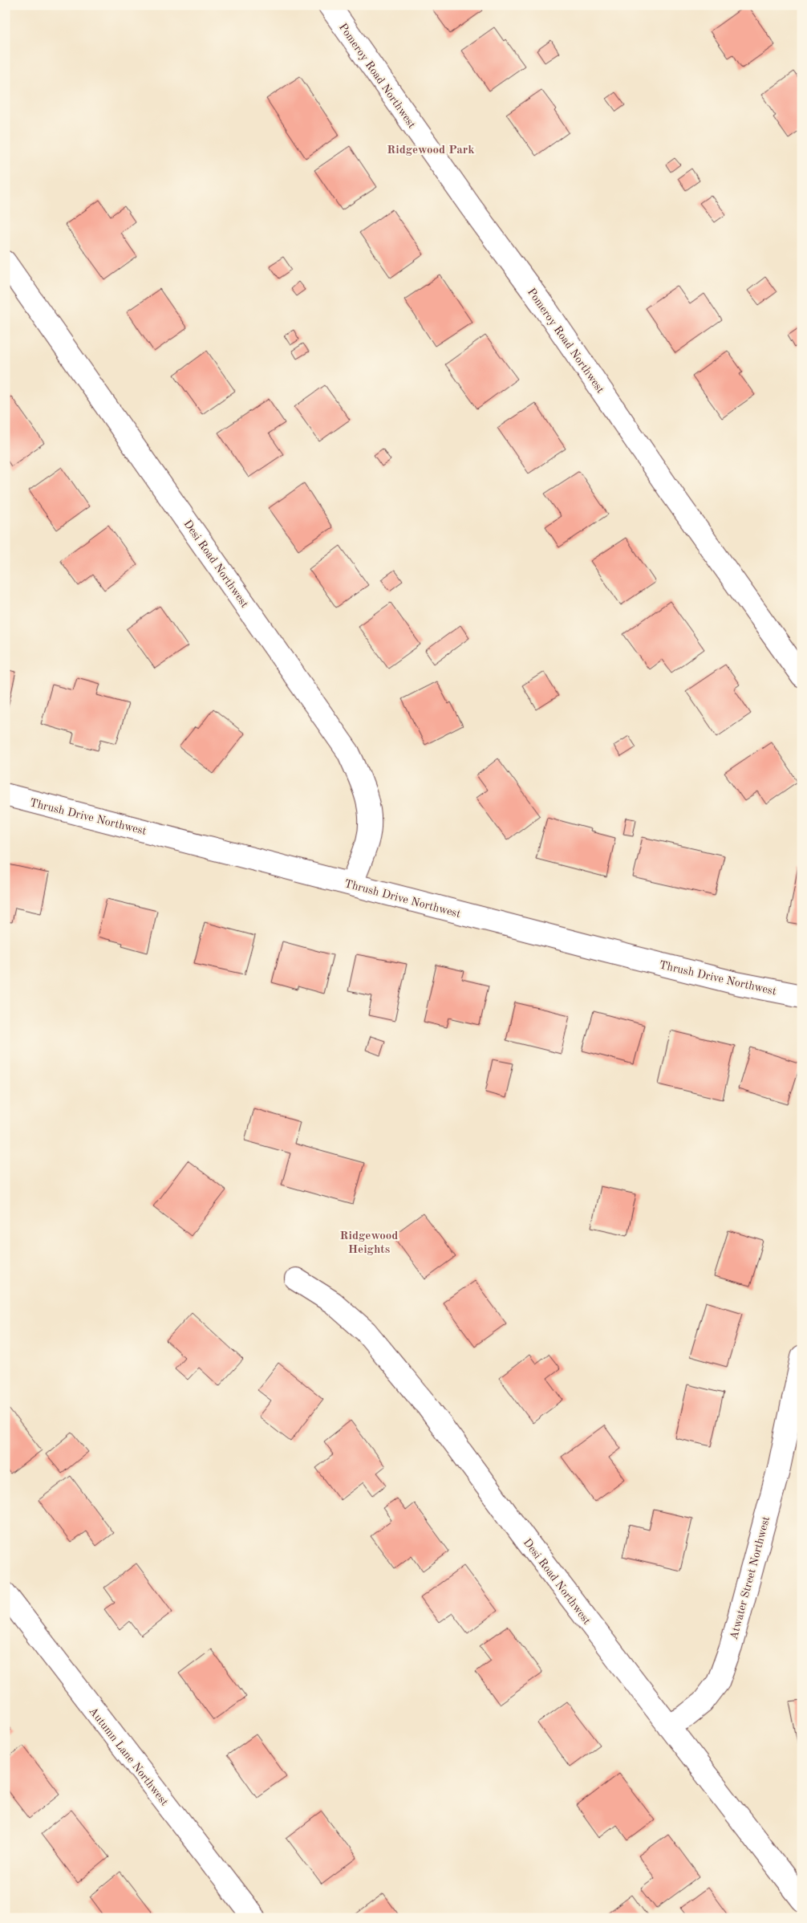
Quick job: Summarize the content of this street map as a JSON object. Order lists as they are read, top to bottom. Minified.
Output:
{"streets":{"street":["Pomeroy Road Northwest","Desi Road Northwest","Thrush Drive Northwest","Atwater Street Northwest","Autumn Lane Northwest"]},"crossings":[["Desi Road Northwest","Thrush Drive Northwest"],["Desi Road Northwest","Atwater Street Northwest"]],"districts":["Ridgewood Park","Ridgewood Heights"]}
